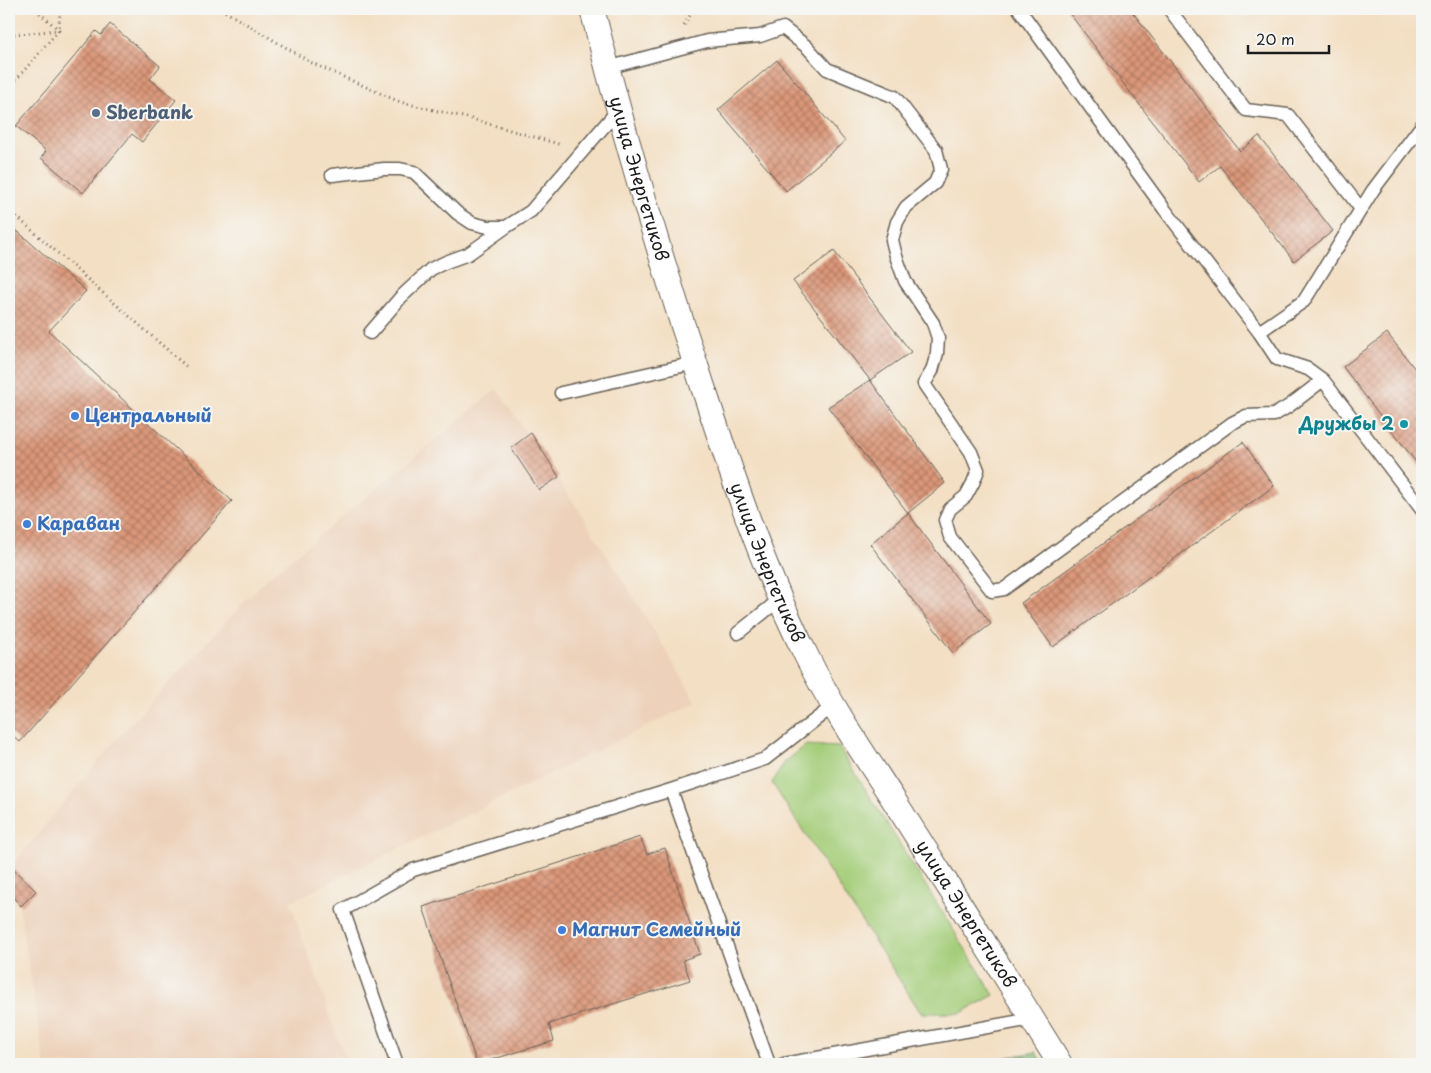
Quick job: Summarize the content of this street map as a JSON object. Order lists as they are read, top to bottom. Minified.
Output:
{"streets":{"street":["улица Энергетиков"]},"places":["Sberbank","Центральный","Дружбы 2","Караван","Магнит Семейный"],"scale_bar":"20 m"}
